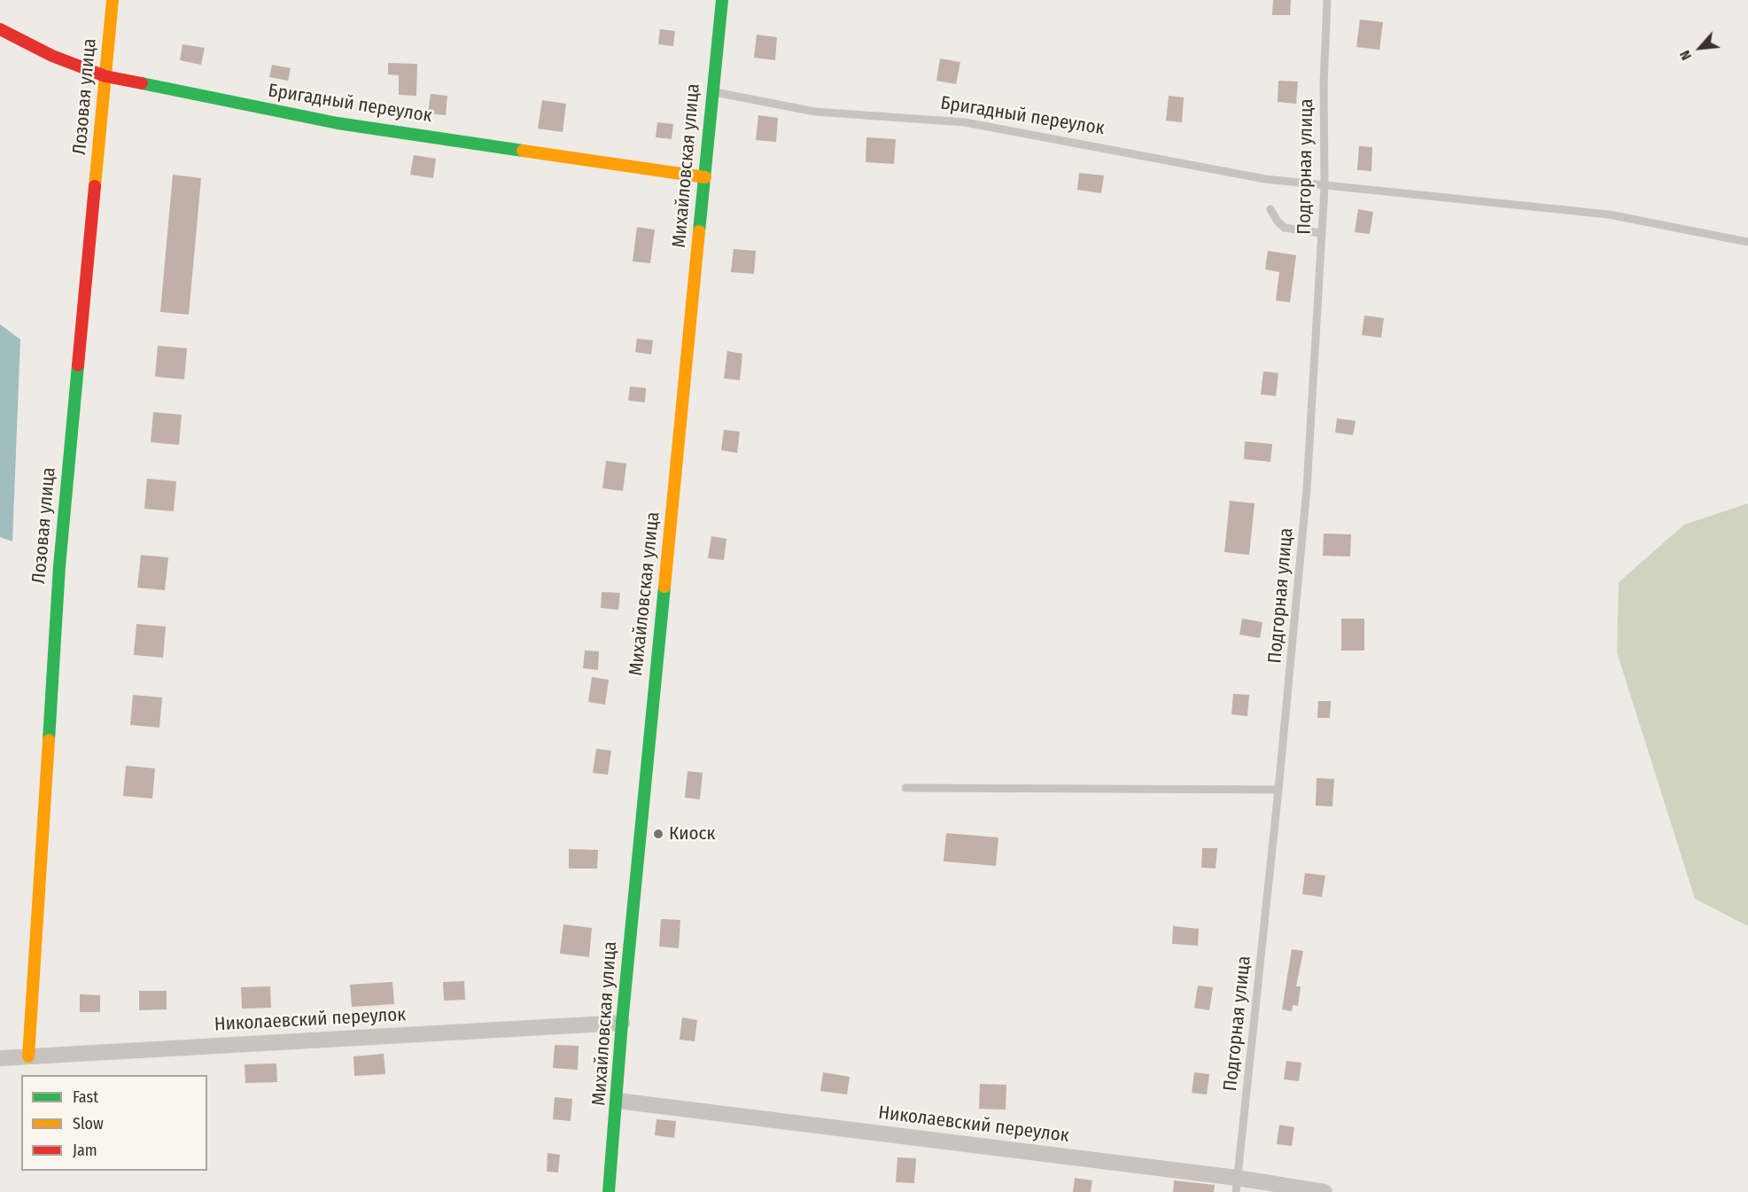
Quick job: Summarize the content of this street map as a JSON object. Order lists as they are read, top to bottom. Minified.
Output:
{"streets":{"street":["Лозовая улица","Бригадный переулок","Михайловская улица","Николаевский переулок"],"lane":["Подгорная улица"]},"crossings":[["Лозовая улица","Бригадный переулок"],["Лозовая улица","Николаевский переулок"],["Бригадный переулок","Михайловская улица"],["Бригадный переулок","Подгорная улица"],["Михайловская улица","Николаевский переулок"],["Подгорная улица","Николаевский переулок"]],"places":["Киоск"],"legend":["Fast","Slow","Jam"],"north":"bottom left"}
